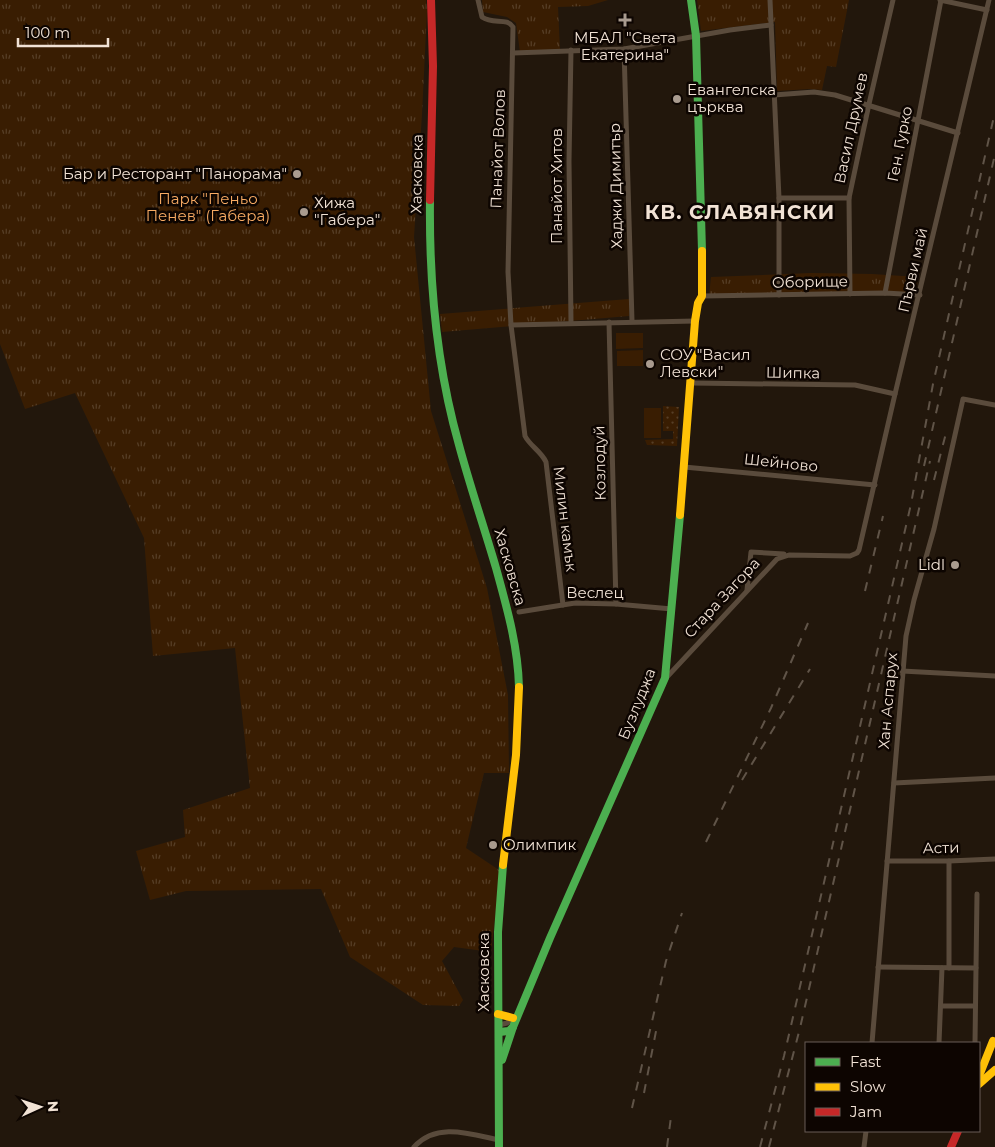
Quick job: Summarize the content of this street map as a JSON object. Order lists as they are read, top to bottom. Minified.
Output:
{"streets":{"main road":["Хасковска","Бузлуджа"],"street":["Васил Друмев","Ген. Гурко","Панайот Волов","Панайот Хитов","Хаджи Димитър","Първи май","Оборище","Шипка","Козлодуй","Шейново","Милин камък","Веслец","Стара Загора","Хан Аспарух","Асти"]},"crossings":[["Васил Друмев","Оборище"],["Ген. Гурко","Оборище"],["Панайот Волов","Милин камък"],["Хасковска","Бузлуджа"],["Първи май","Оборище"],["Първи май","Шипка"],["Първи май","Шейново"],["Първи май","Стара Загора"],["Оборище","Бузлуджа"],["Шипка","Бузлуджа"],["Козлодуй","Веслец"],["Шейново","Бузлуджа"],["Милин камък","Веслец"],["Веслец","Бузлуджа"],["Стара Загора","Бузлуджа"],["Хан Аспарух","Асти"]],"districts":["КВ. СЛАВЯНСКИ"],"parks":["Парк \"Пеньо Пенев\" (Габера)"],"places":{"health":["МБАЛ \"Света Екатерина\""],"other":["Евангелска църква","Бар и Ресторант \"Панорама\"","Хижа \"Габера\"","СОУ \"Васил Левски\"","Lidl","Олимпик"]},"legend":["Fast","Slow","Jam"],"scale_bar":"100 m","north":"right"}
